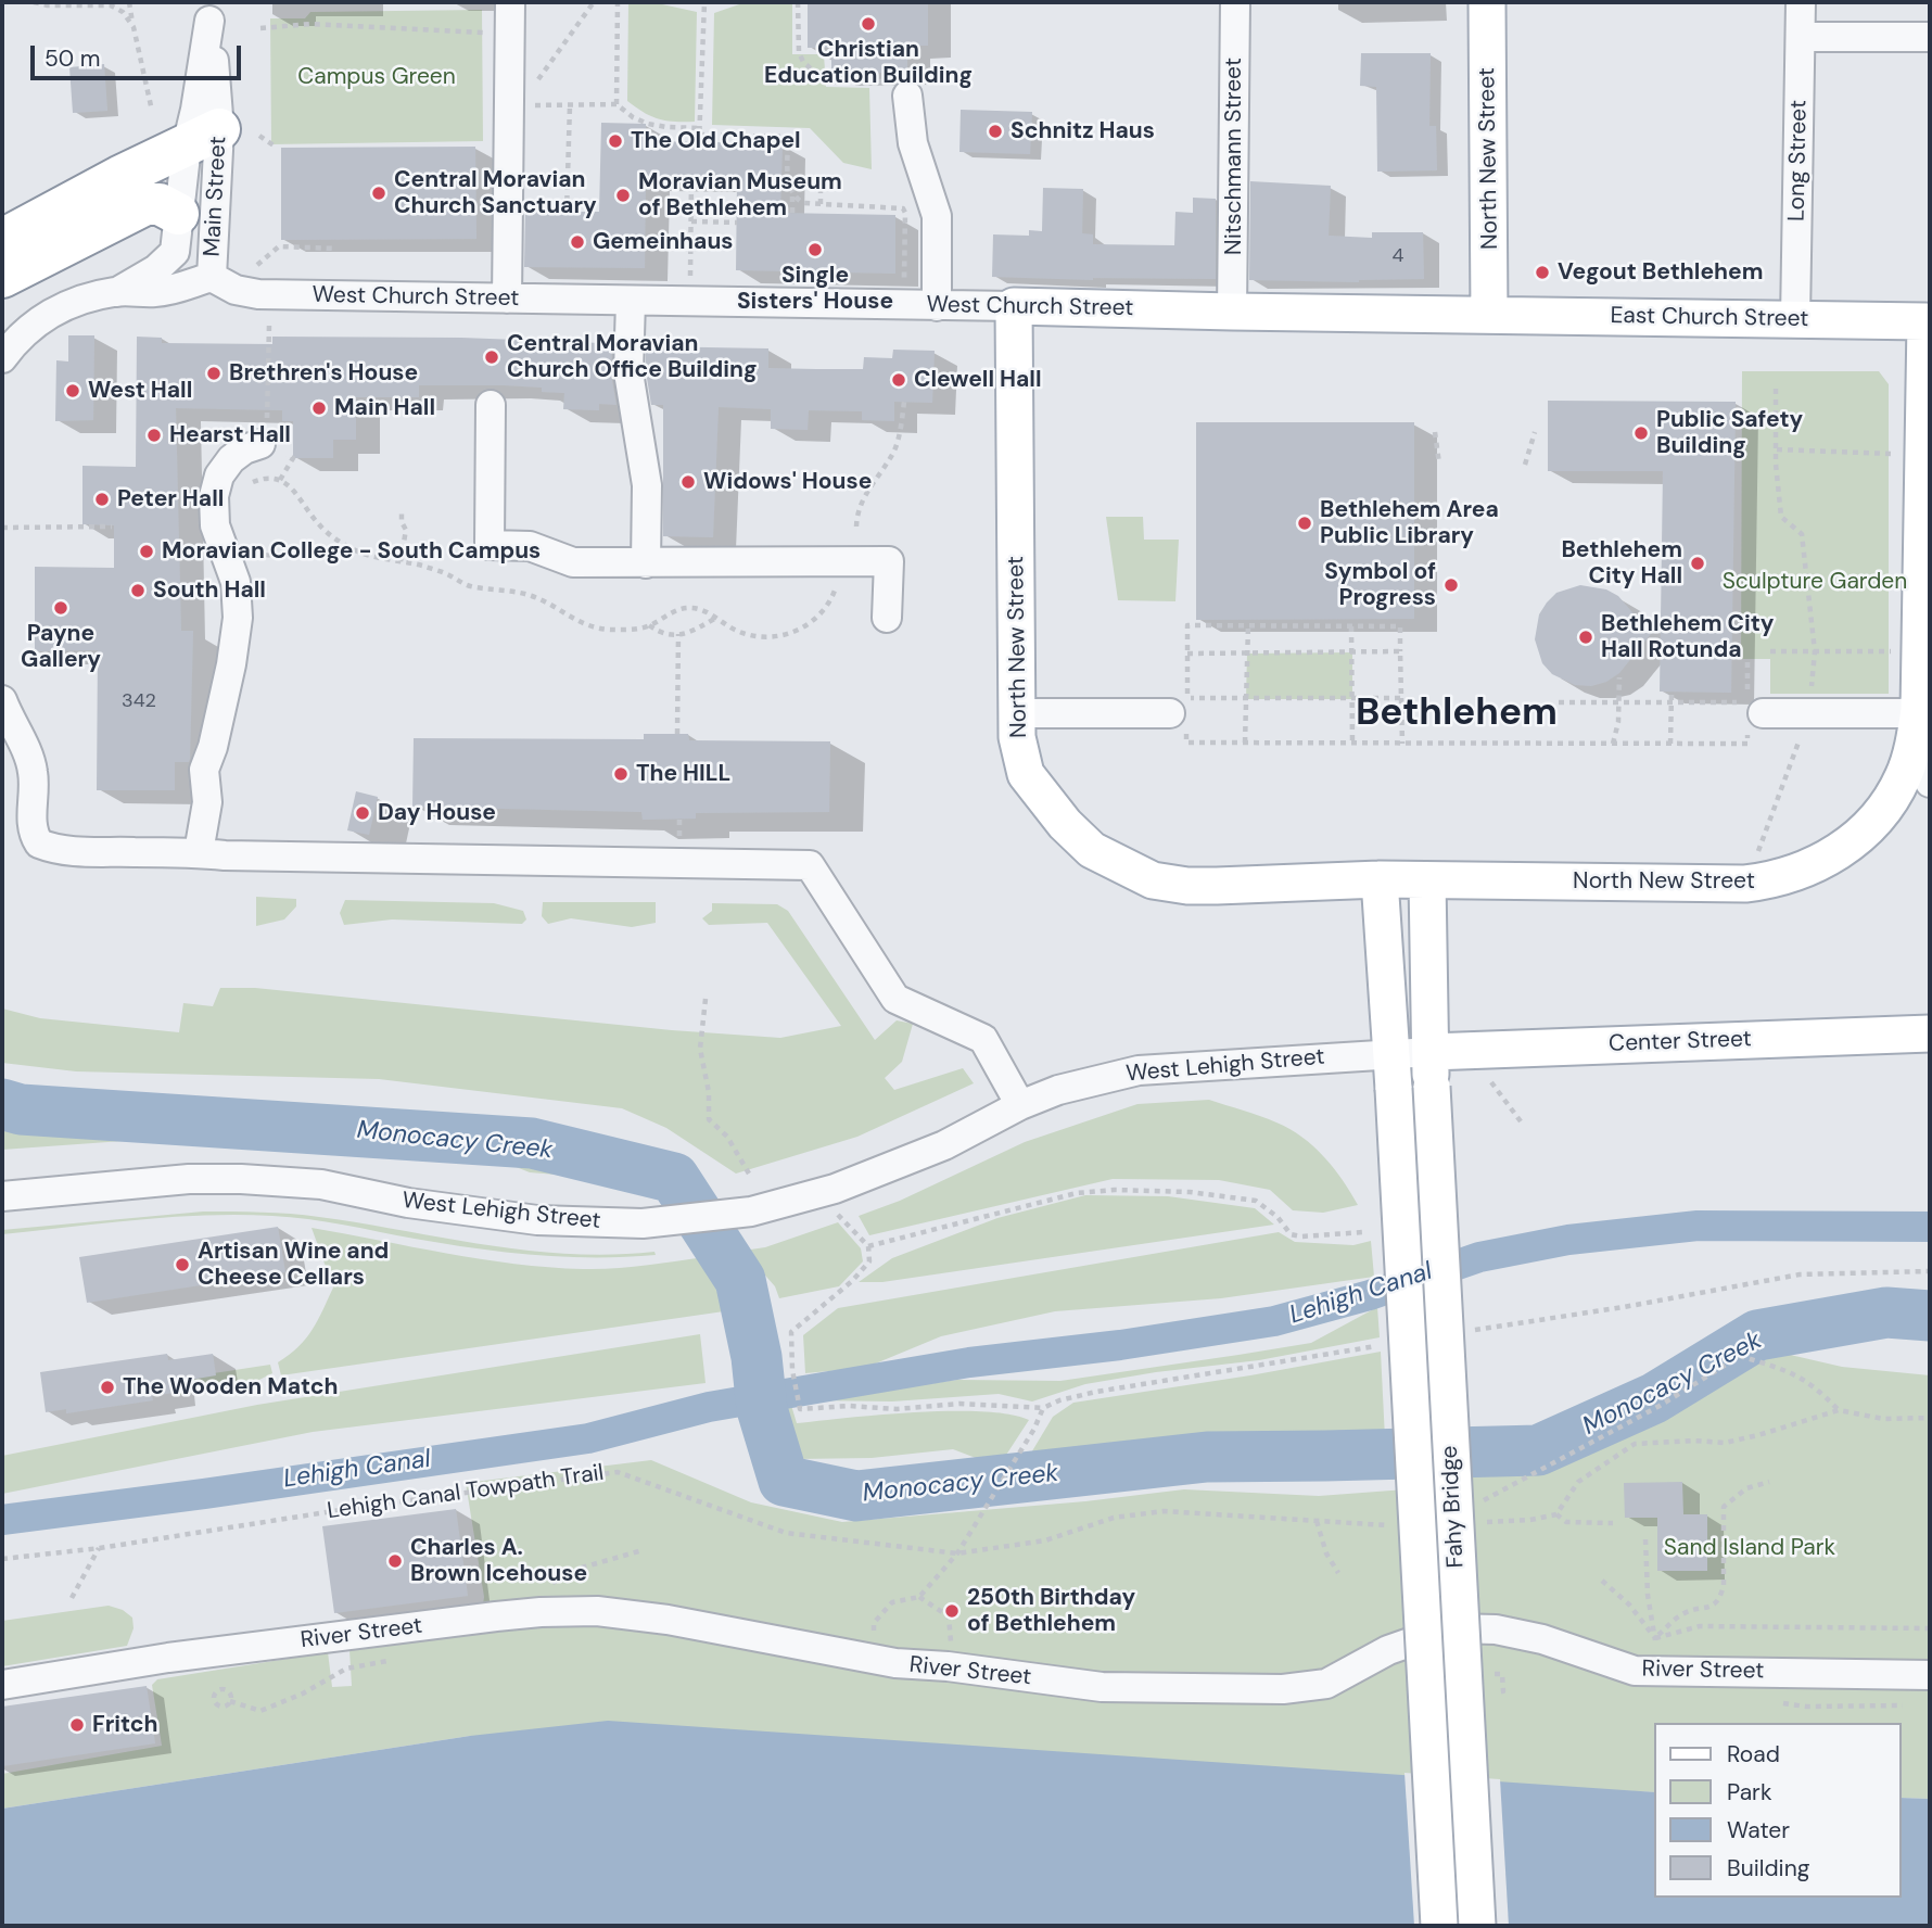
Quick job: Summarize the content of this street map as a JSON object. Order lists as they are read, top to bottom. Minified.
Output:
{"streets":{"main road":["North New Street","West Church Street","East Church Street","Center Street","Fahy Bridge"],"street":["Nitschmann Street","Long Street","Main Street","West Lehigh Street","River Street"],"path":["Lehigh Canal Towpath Trail"]},"crossings":[["Nitschmann Street","West Church Street"],["North New Street","West Church Street"],["North New Street","East Church Street"],["Long Street","East Church Street"],["Main Street","West Church Street"],["West Church Street","East Church Street"],["Center Street","West Lehigh Street"],["Center Street","Fahy Bridge"],["West Lehigh Street","Fahy Bridge"]],"districts":["Bethlehem"],"water":["Monocacy Creek","Lehigh Canal"],"parks":["Campus Green","Sculpture Garden","Sand Island Park"],"places":["Christian Education Building","Schnitz Haus","The Old Chapel","Central Moravian Church Sanctuary","Moravian Museum of Bethlehem","Gemeinhaus","Single Sisters' House","Vegout Bethlehem","Central Moravian Church Office Building","Brethren's House","Clewell Hall","West Hall","Main Hall","Public Safety Building","Hearst Hall","Widows' House","Peter Hall","Bethlehem Area Public Library","Moravian College - South Campus","Bethlehem City Hall","Symbol of Progress","South Hall","Payne Gallery","Bethlehem City Hall Rotunda","The HILL","Day House","Artisan Wine and Cheese Cellars","The Wooden Match","Charles A. Brown Icehouse","250th Birthday of Bethlehem","Fritch"],"house_numbers":["4","342"],"legend":["Road","Park","Water","Building"],"scale_bar":"50 m"}
